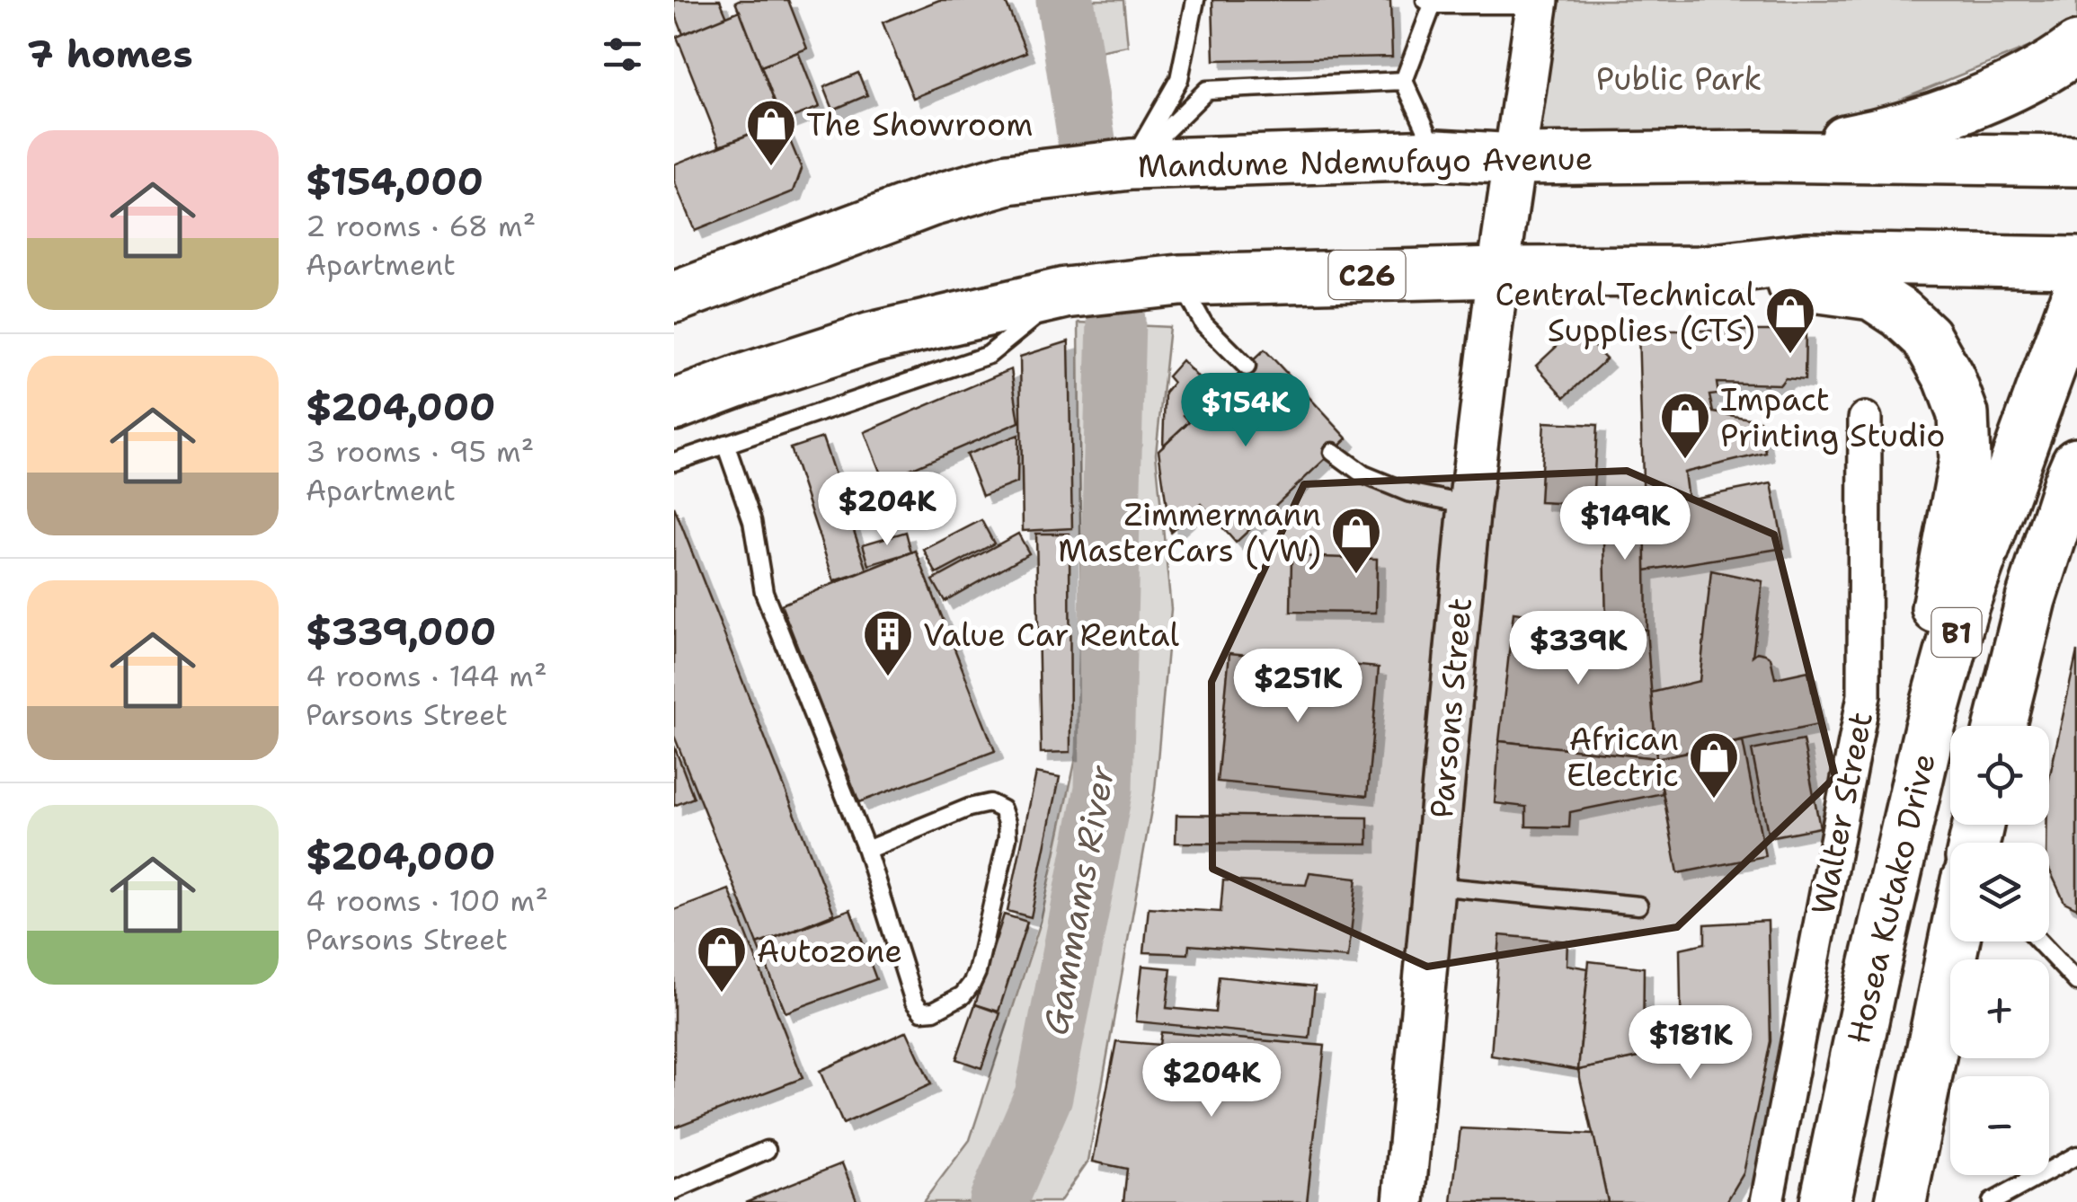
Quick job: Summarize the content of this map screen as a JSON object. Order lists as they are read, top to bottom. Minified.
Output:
{"streets":{"main road":["Mandume Ndemufayo Avenue","C26","B1","Hosea Kutako Drive"],"street":["Parsons Street","Walter Street"]},"crossings":[["Mandume Ndemufayo Avenue","Parsons Street"],["C26","Parsons Street"]],"water":["Gammams River"],"parks":["Public Park"],"places":{"shop":["The Showroom","Central Technical Supplies (CTS)","Impact Printing Studio","Zimmermann MasterCars (VW)","African Electric","Autozone"],"building":["Value Car Rental"]},"page":{"heading":"7 homes","list":[{"name":"$154,000","note":"2 rooms · 68 m² · Apartment"},{"name":"$204,000","note":"3 rooms · 95 m² · Apartment"},{"name":"$339,000","note":"4 rooms · 144 m² · Parsons Street"},{"name":"$204,000","note":"4 rooms · 100 m² · Parsons Street"}],"price":["$154K","$204K","$149K","$339K","$251K","$181K","$204K"],"map_buttons":["+","−"]}}
